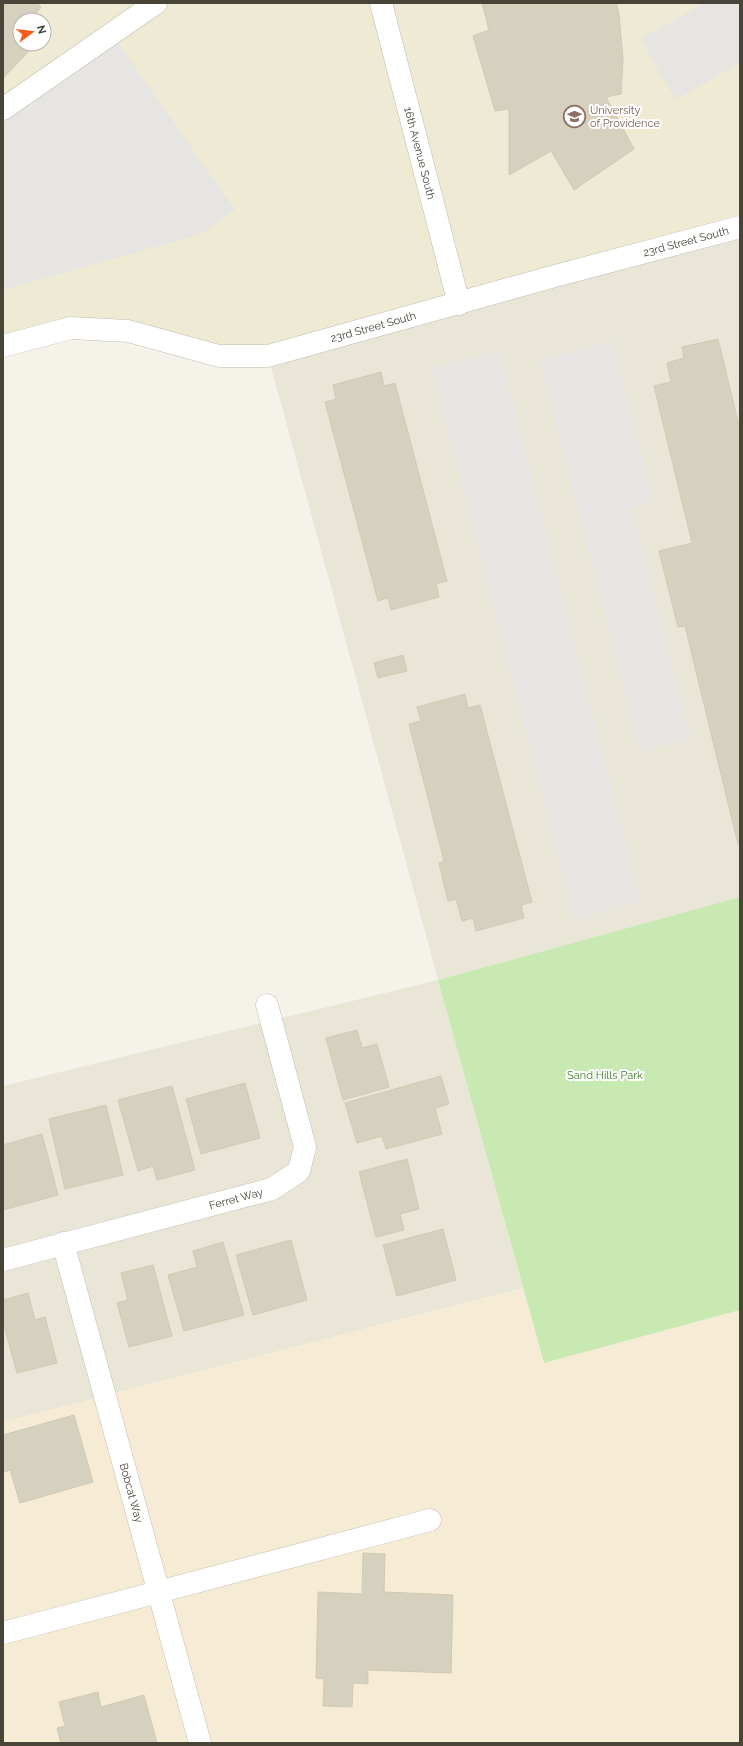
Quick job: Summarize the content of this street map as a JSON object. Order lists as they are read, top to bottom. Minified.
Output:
{"streets":{"street":["16th Avenue South","23rd Street South","Ferret Way","Bobcat Way"]},"crossings":[["16th Avenue South","23rd Street South"],["Ferret Way","Bobcat Way"]],"parks":["Sand Hills Park"],"places":{"school or university":["University of Providence"]},"north":"right"}
